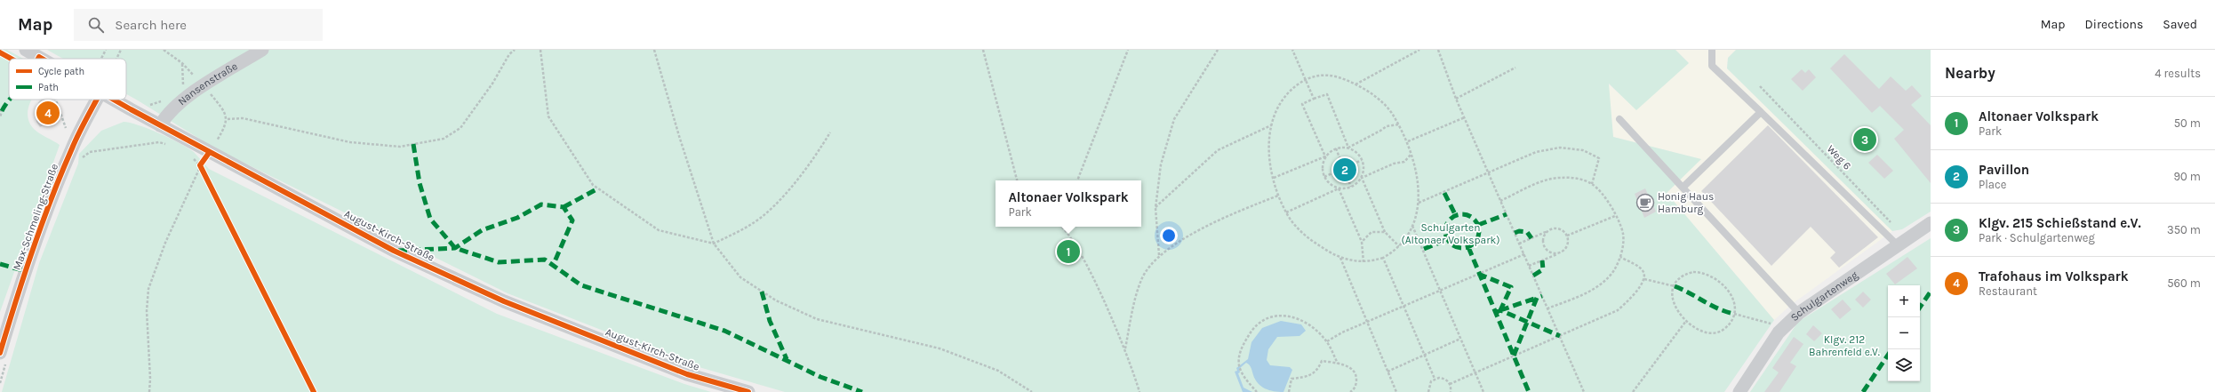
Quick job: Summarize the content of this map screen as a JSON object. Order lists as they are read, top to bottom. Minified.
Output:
{"streets":{"street":["Nansenstraße","Max-Schmeling-Straße","August-Kirch-Straße","Schulgartenweg"],"path":["Weg 6"]},"crossings":[["Nansenstraße","August-Kirch-Straße"]],"parks":["Schulgarten (Altonaer Volkspark)","Klgv. 212 Bahrenfeld e.V."],"places":{"cafe":["Honig Haus Hamburg"]},"legend":["Cycle path","Path"],"page":{"header":"Map","search":"Search here","nav":["Map","Directions","Saved"],"heading":["Nearby","4 results"],"list":[{"mark":"1","name":"Altonaer Volkspark","note":"Park","value":"50 m"},{"mark":"2","name":"Pavillon","note":"Place","value":"90 m"},{"mark":"3","name":"Klgv. 215 Schießstand e.V.","note":"Park · Schulgartenweg","value":"350 m"},{"mark":"4","name":"Trafohaus im Volkspark","note":"Restaurant","value":"560 m"}],"pins":["4","3","2","1"],"popup":["Altonaer Volkspark","Park"],"map_buttons":["+","−"]}}
